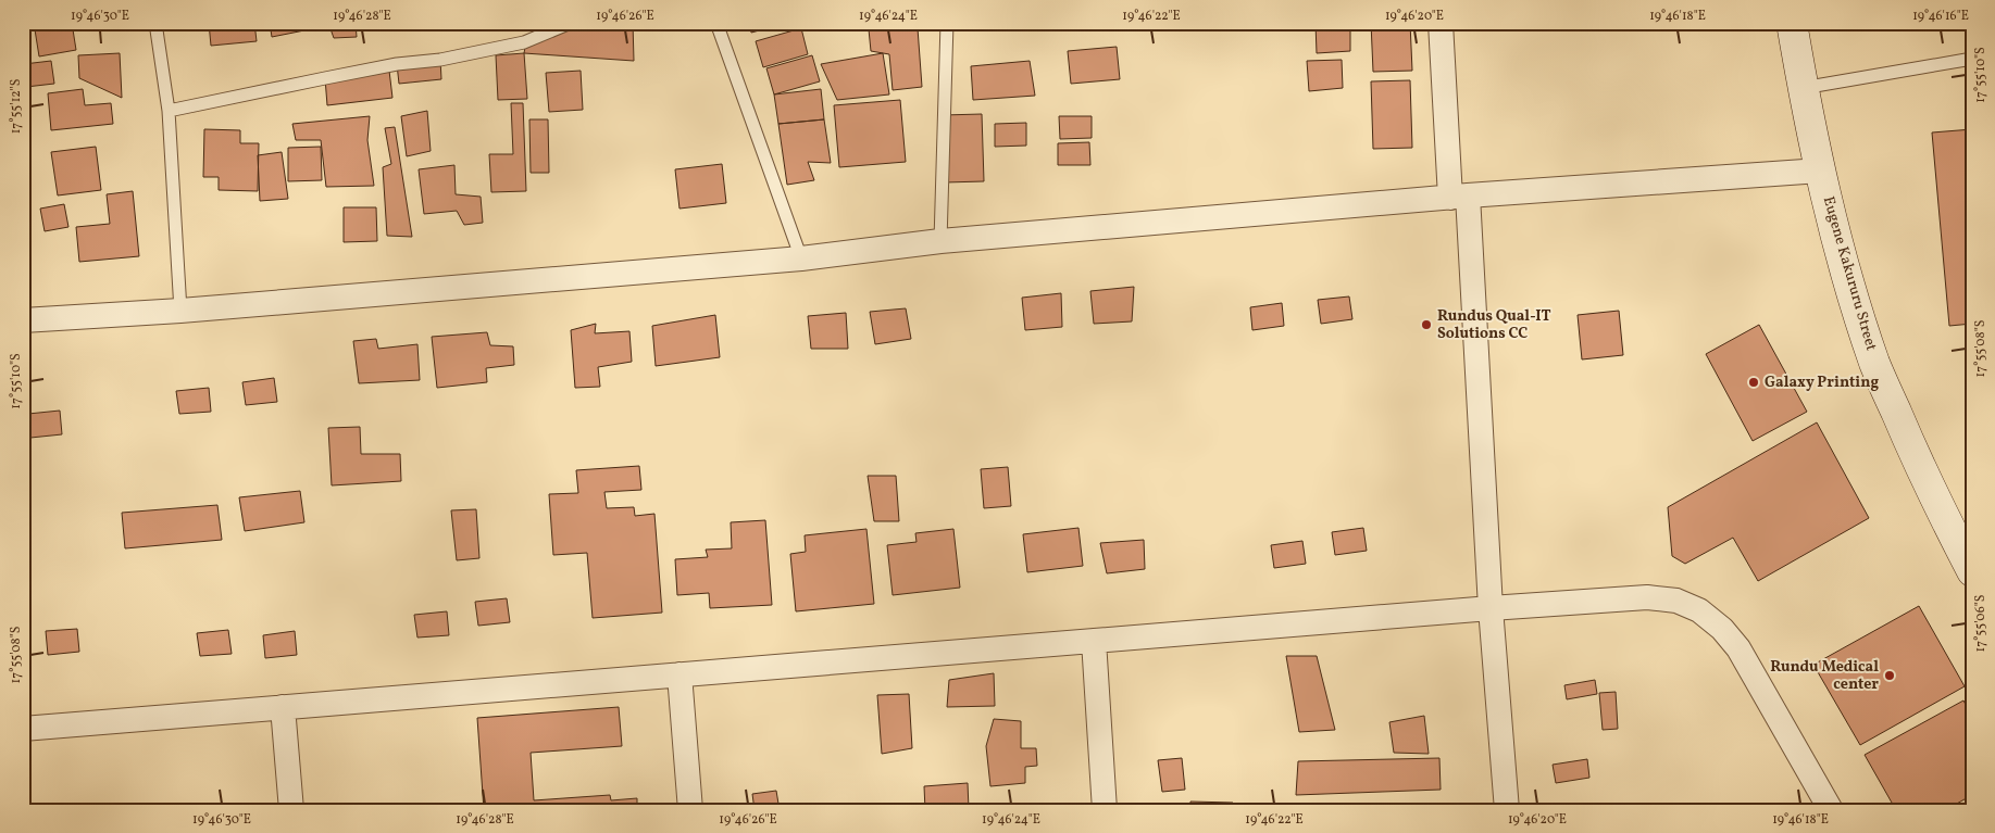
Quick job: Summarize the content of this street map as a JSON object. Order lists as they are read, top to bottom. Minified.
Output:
{"streets":{"main road":["Eugene Kakururu Street"]},"places":["Rundus Qual-IT Solutions CC","Galaxy Printing","Rundu Medical center"],"coordinates":["19°46'30\"E","19°46'28\"E","19°46'26\"E","19°46'24\"E","19°46'22\"E","19°46'20\"E","19°46'18\"E","19°46'16\"E","17°55'10\"S","17°55'12\"S","17°55'08\"S","17°55'06\"S"]}
